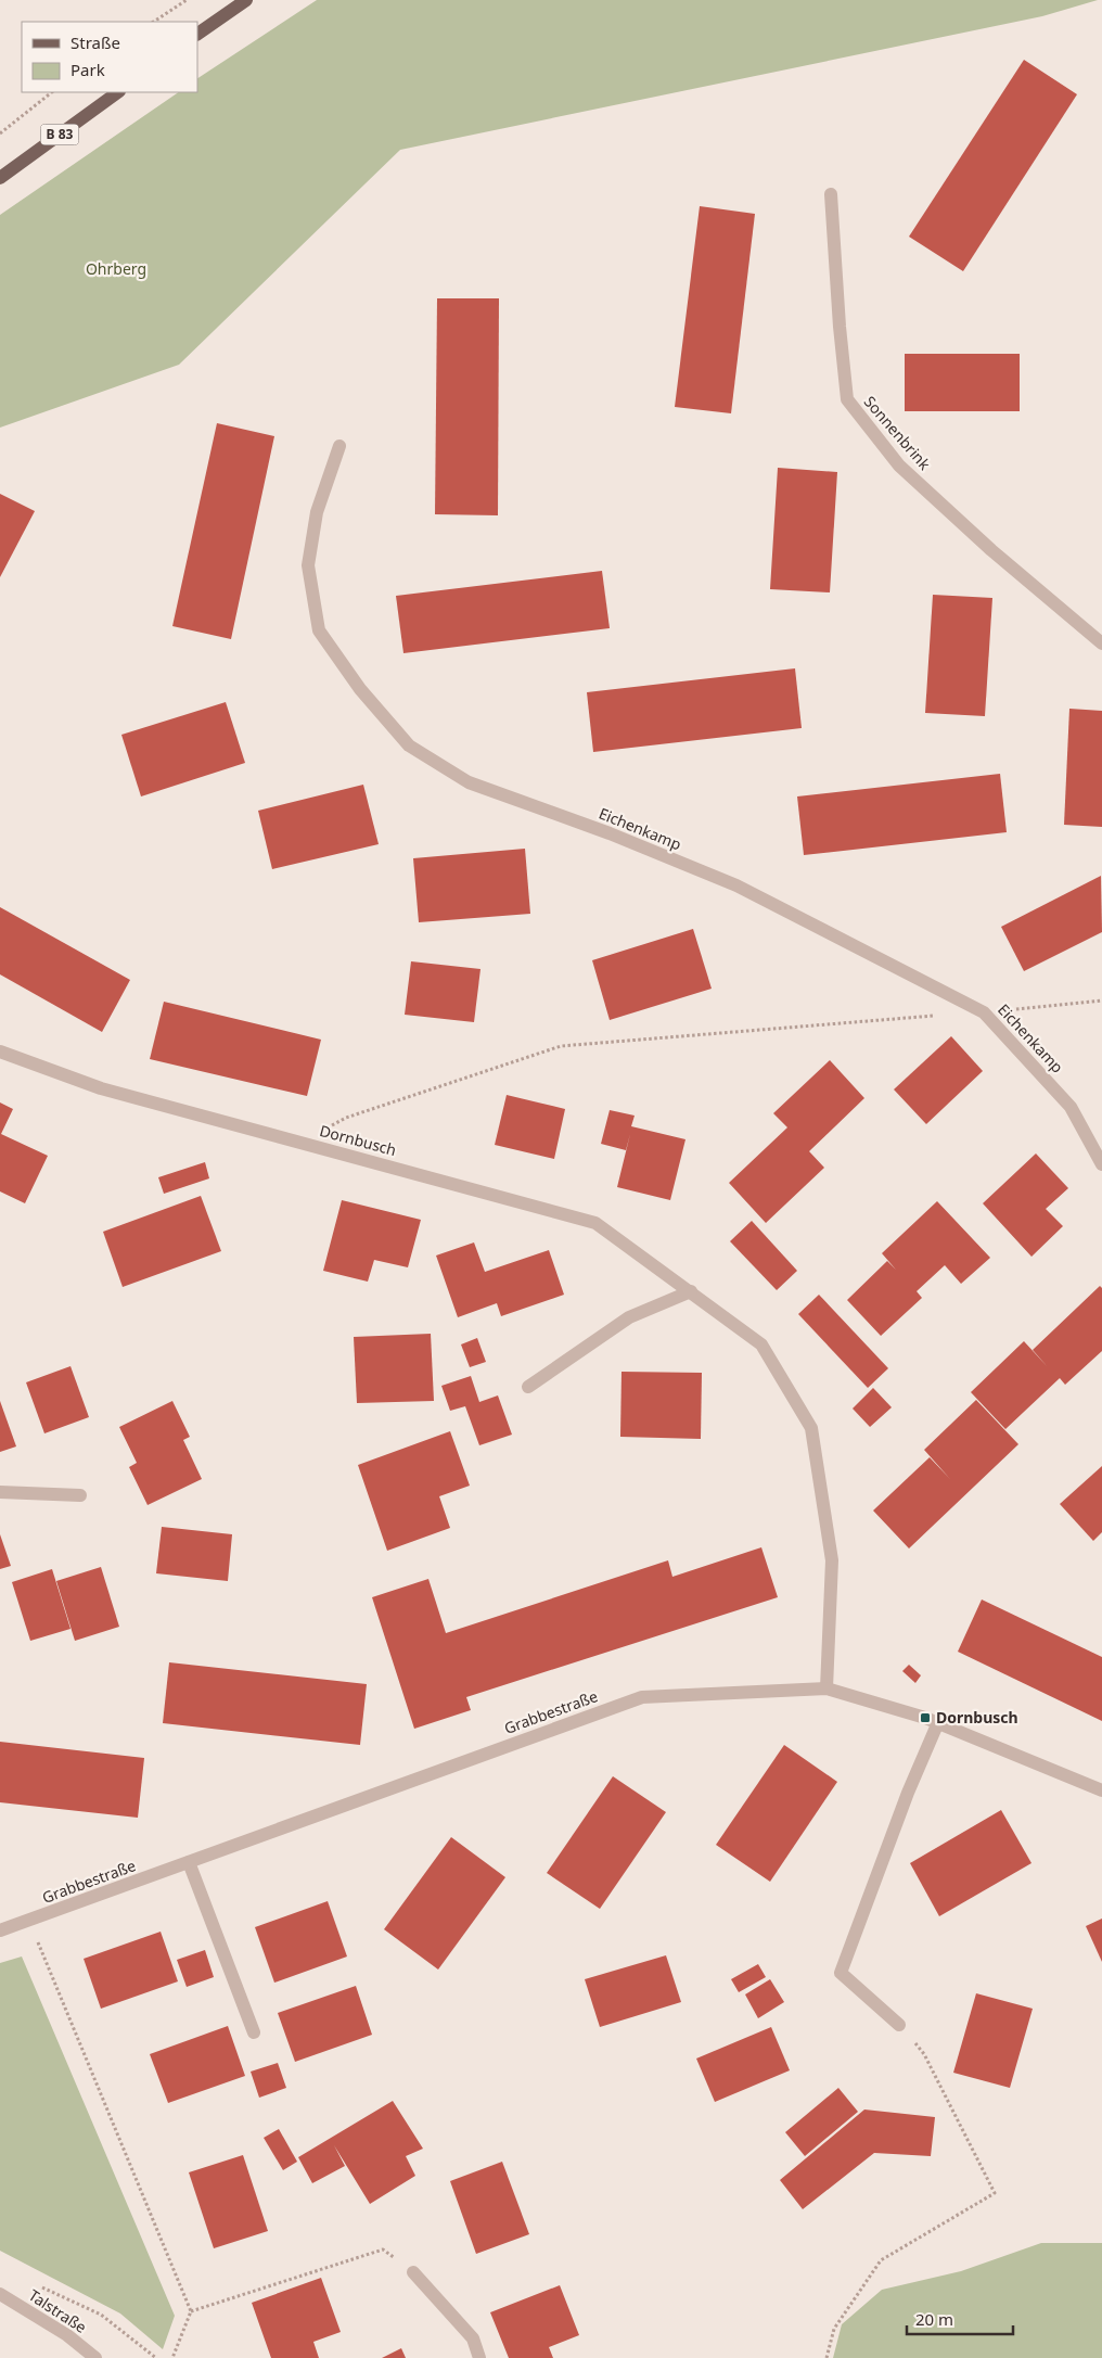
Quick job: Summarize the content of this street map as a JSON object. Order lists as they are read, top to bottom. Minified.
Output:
{"streets":{"main road":["B 83"],"street":["Sonnenbrink","Eichenkamp","Dornbusch","Grabbestraße","Talstraße"]},"crossings":[["Dornbusch","Grabbestraße"]],"parks":["Ohrberg"],"places":{"transit":["Dornbusch"]},"legend":["Straße","Park"],"scale_bar":"20 m"}
